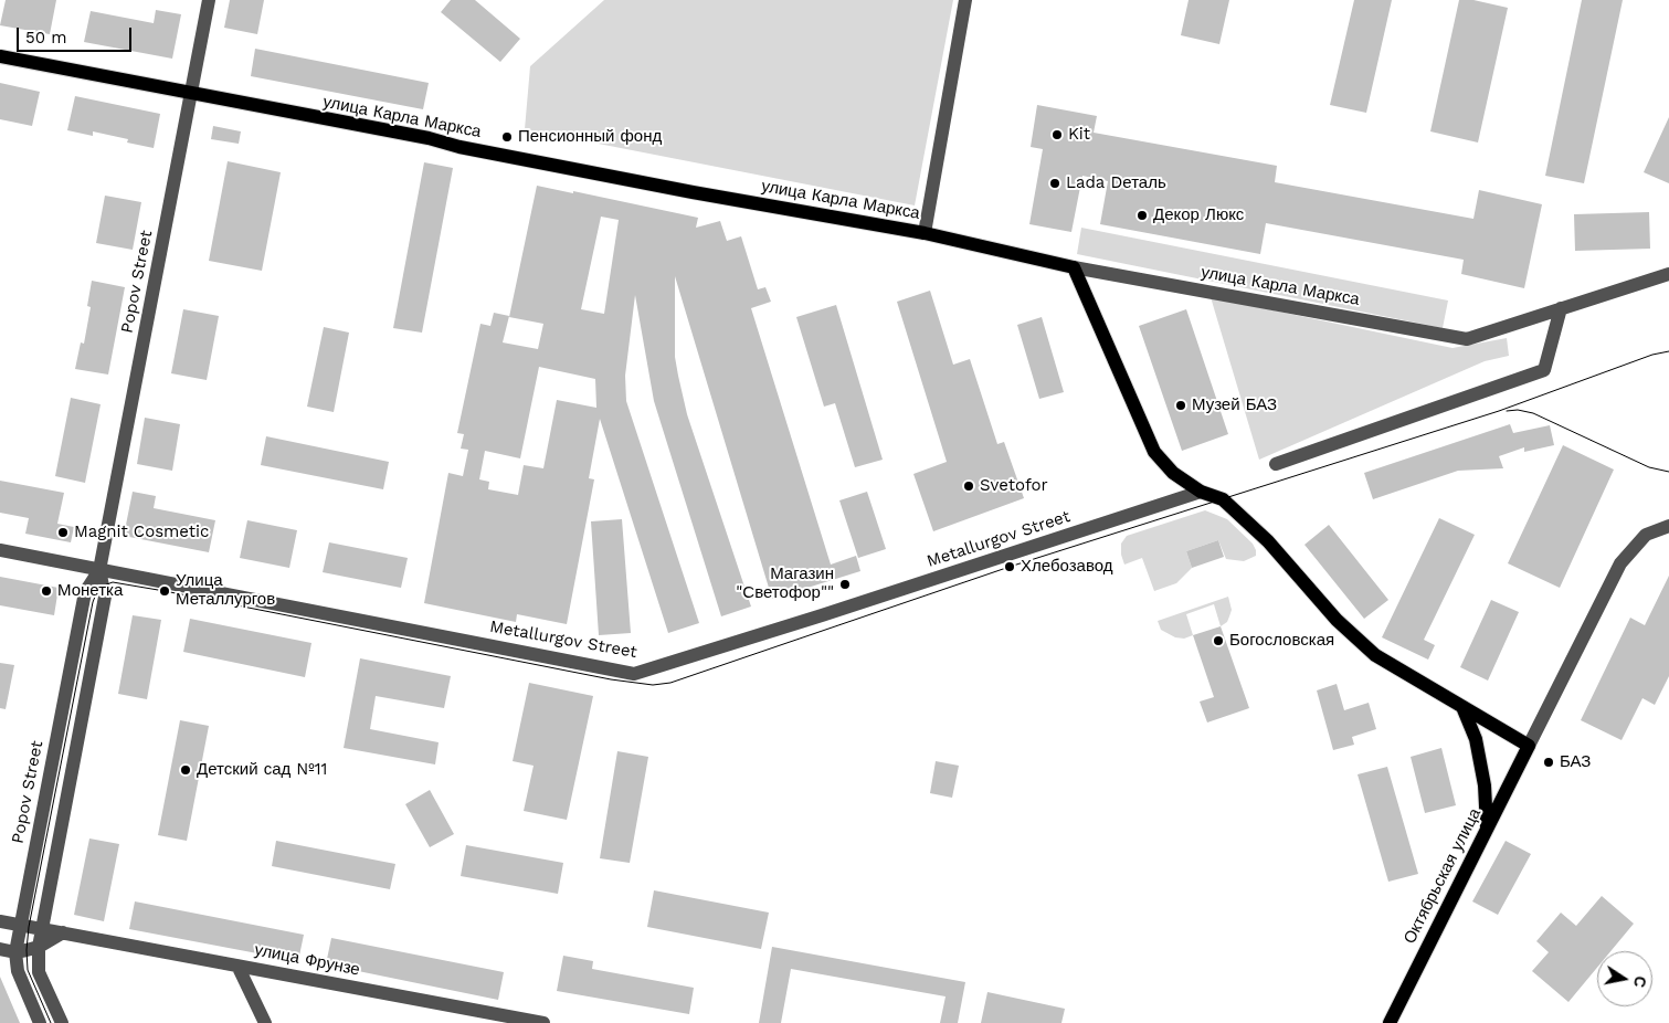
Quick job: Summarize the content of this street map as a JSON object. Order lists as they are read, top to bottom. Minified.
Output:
{"streets":{"main road":["улица Карла Маркса","Октябрьская улица"],"street":["Popov Street","Metallurgov Street","улица Фрунзе"]},"crossings":[["улица Карла Маркса","Popov Street"],["Popov Street","Metallurgov Street"],["Popov Street","улица Фрунзе"]],"places":["Kit","Пенсионный фонд","Lada Dеталь","Декор Люкс","Музей БАЗ","Svetofor","Magnit Cosmetic","Хлебозавод","Магазин \"Светофор\"\"","Монетка","Улица Металлургов","Богословская","БАЗ","Детский сад №11"],"scale_bar":"50 m","north":"right"}
